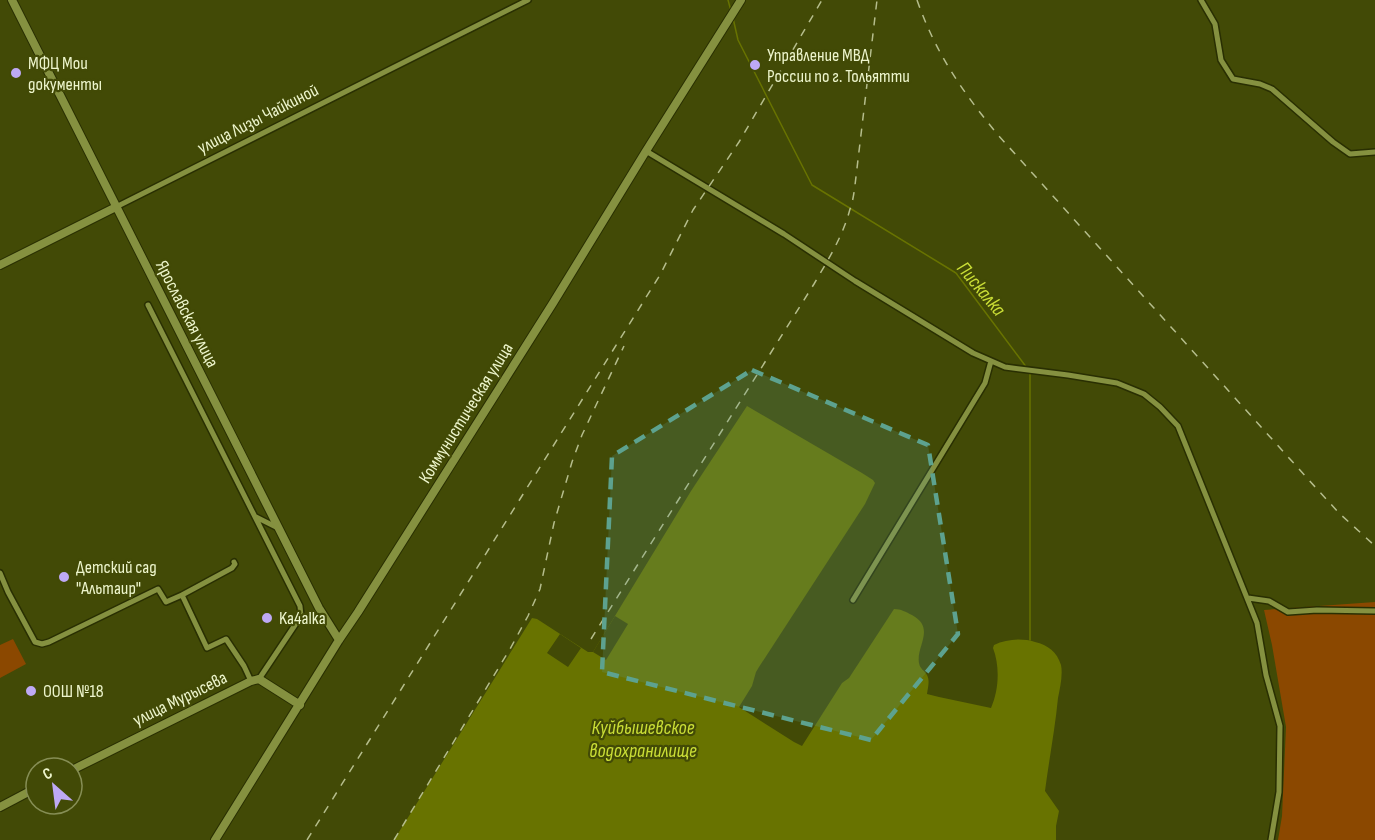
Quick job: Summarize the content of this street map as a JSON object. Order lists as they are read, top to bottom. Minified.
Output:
{"streets":{"main road":["улица Лизы Чайкиной","Ярославская улица","Коммунистическая улица","улица Мурысева"]},"crossings":[["улица Лизы Чайкиной","Ярославская улица"],["Ярославская улица","Коммунистическая улица"]],"water":["Пискалка","Куйбышевское водохранилище"],"places":["Управление МВД России по г. Тольятти","МФЦ Мои документы","Детский сад \"Альтаир\"","Ka4alka","ООШ №18"],"north":"top left"}
